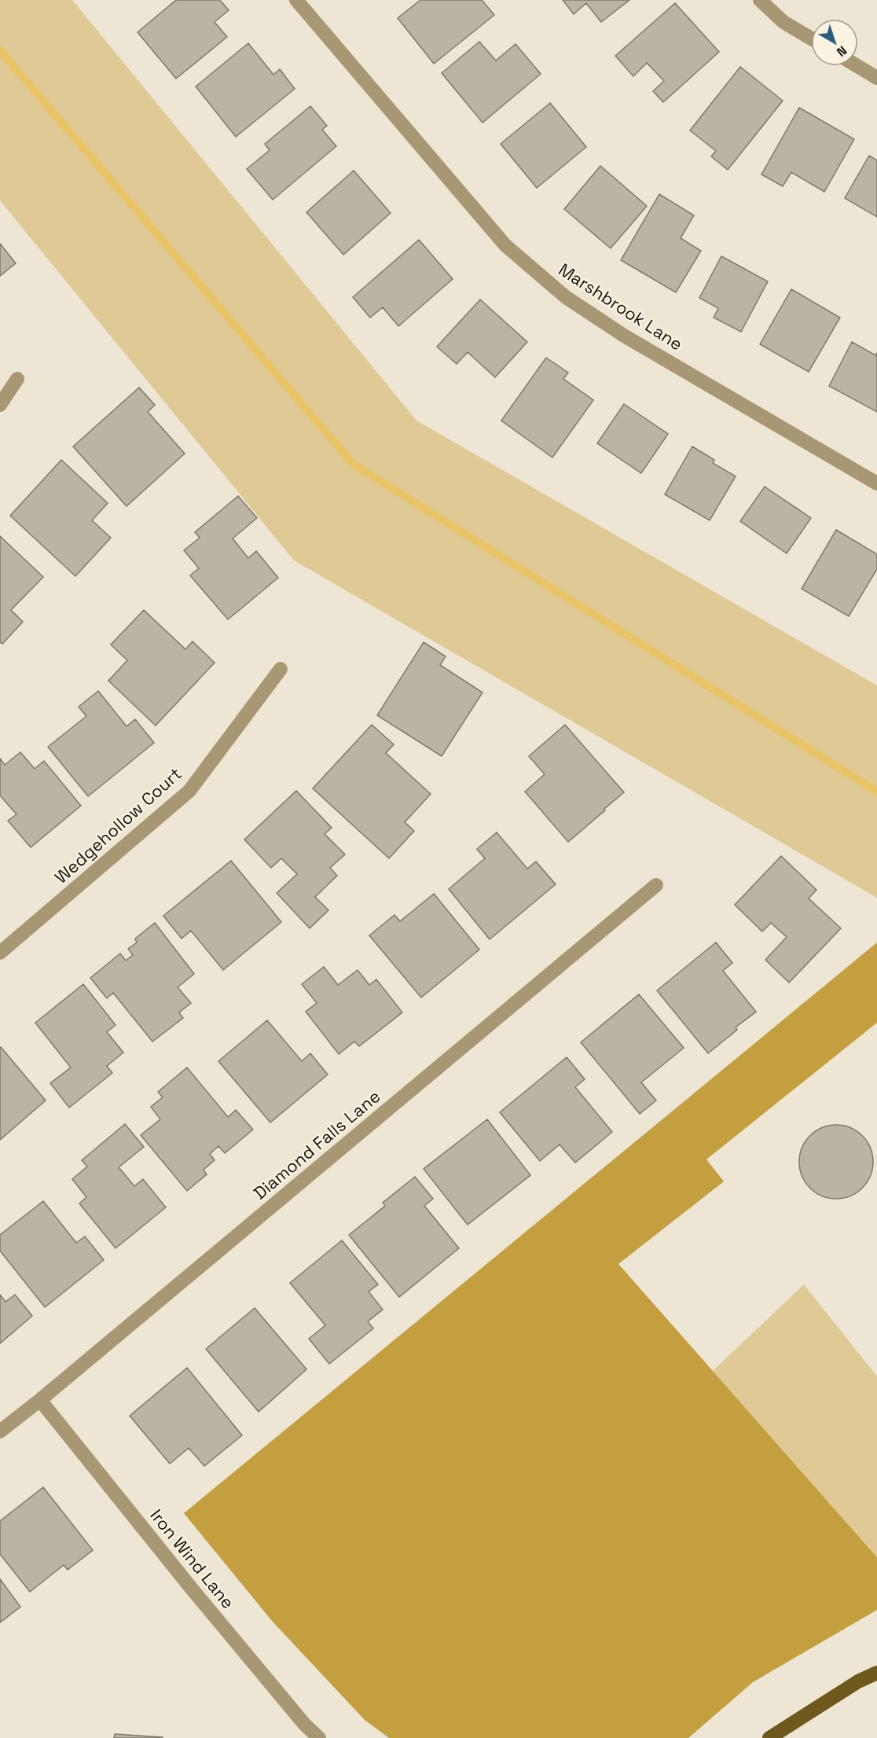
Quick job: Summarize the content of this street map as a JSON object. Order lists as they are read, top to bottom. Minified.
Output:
{"streets":{"street":["Marshbrook Lane","Wedgehollow Court","Diamond Falls Lane","Iron Wind Lane"]},"crossings":[["Diamond Falls Lane","Iron Wind Lane"]],"north":"bottom right"}
